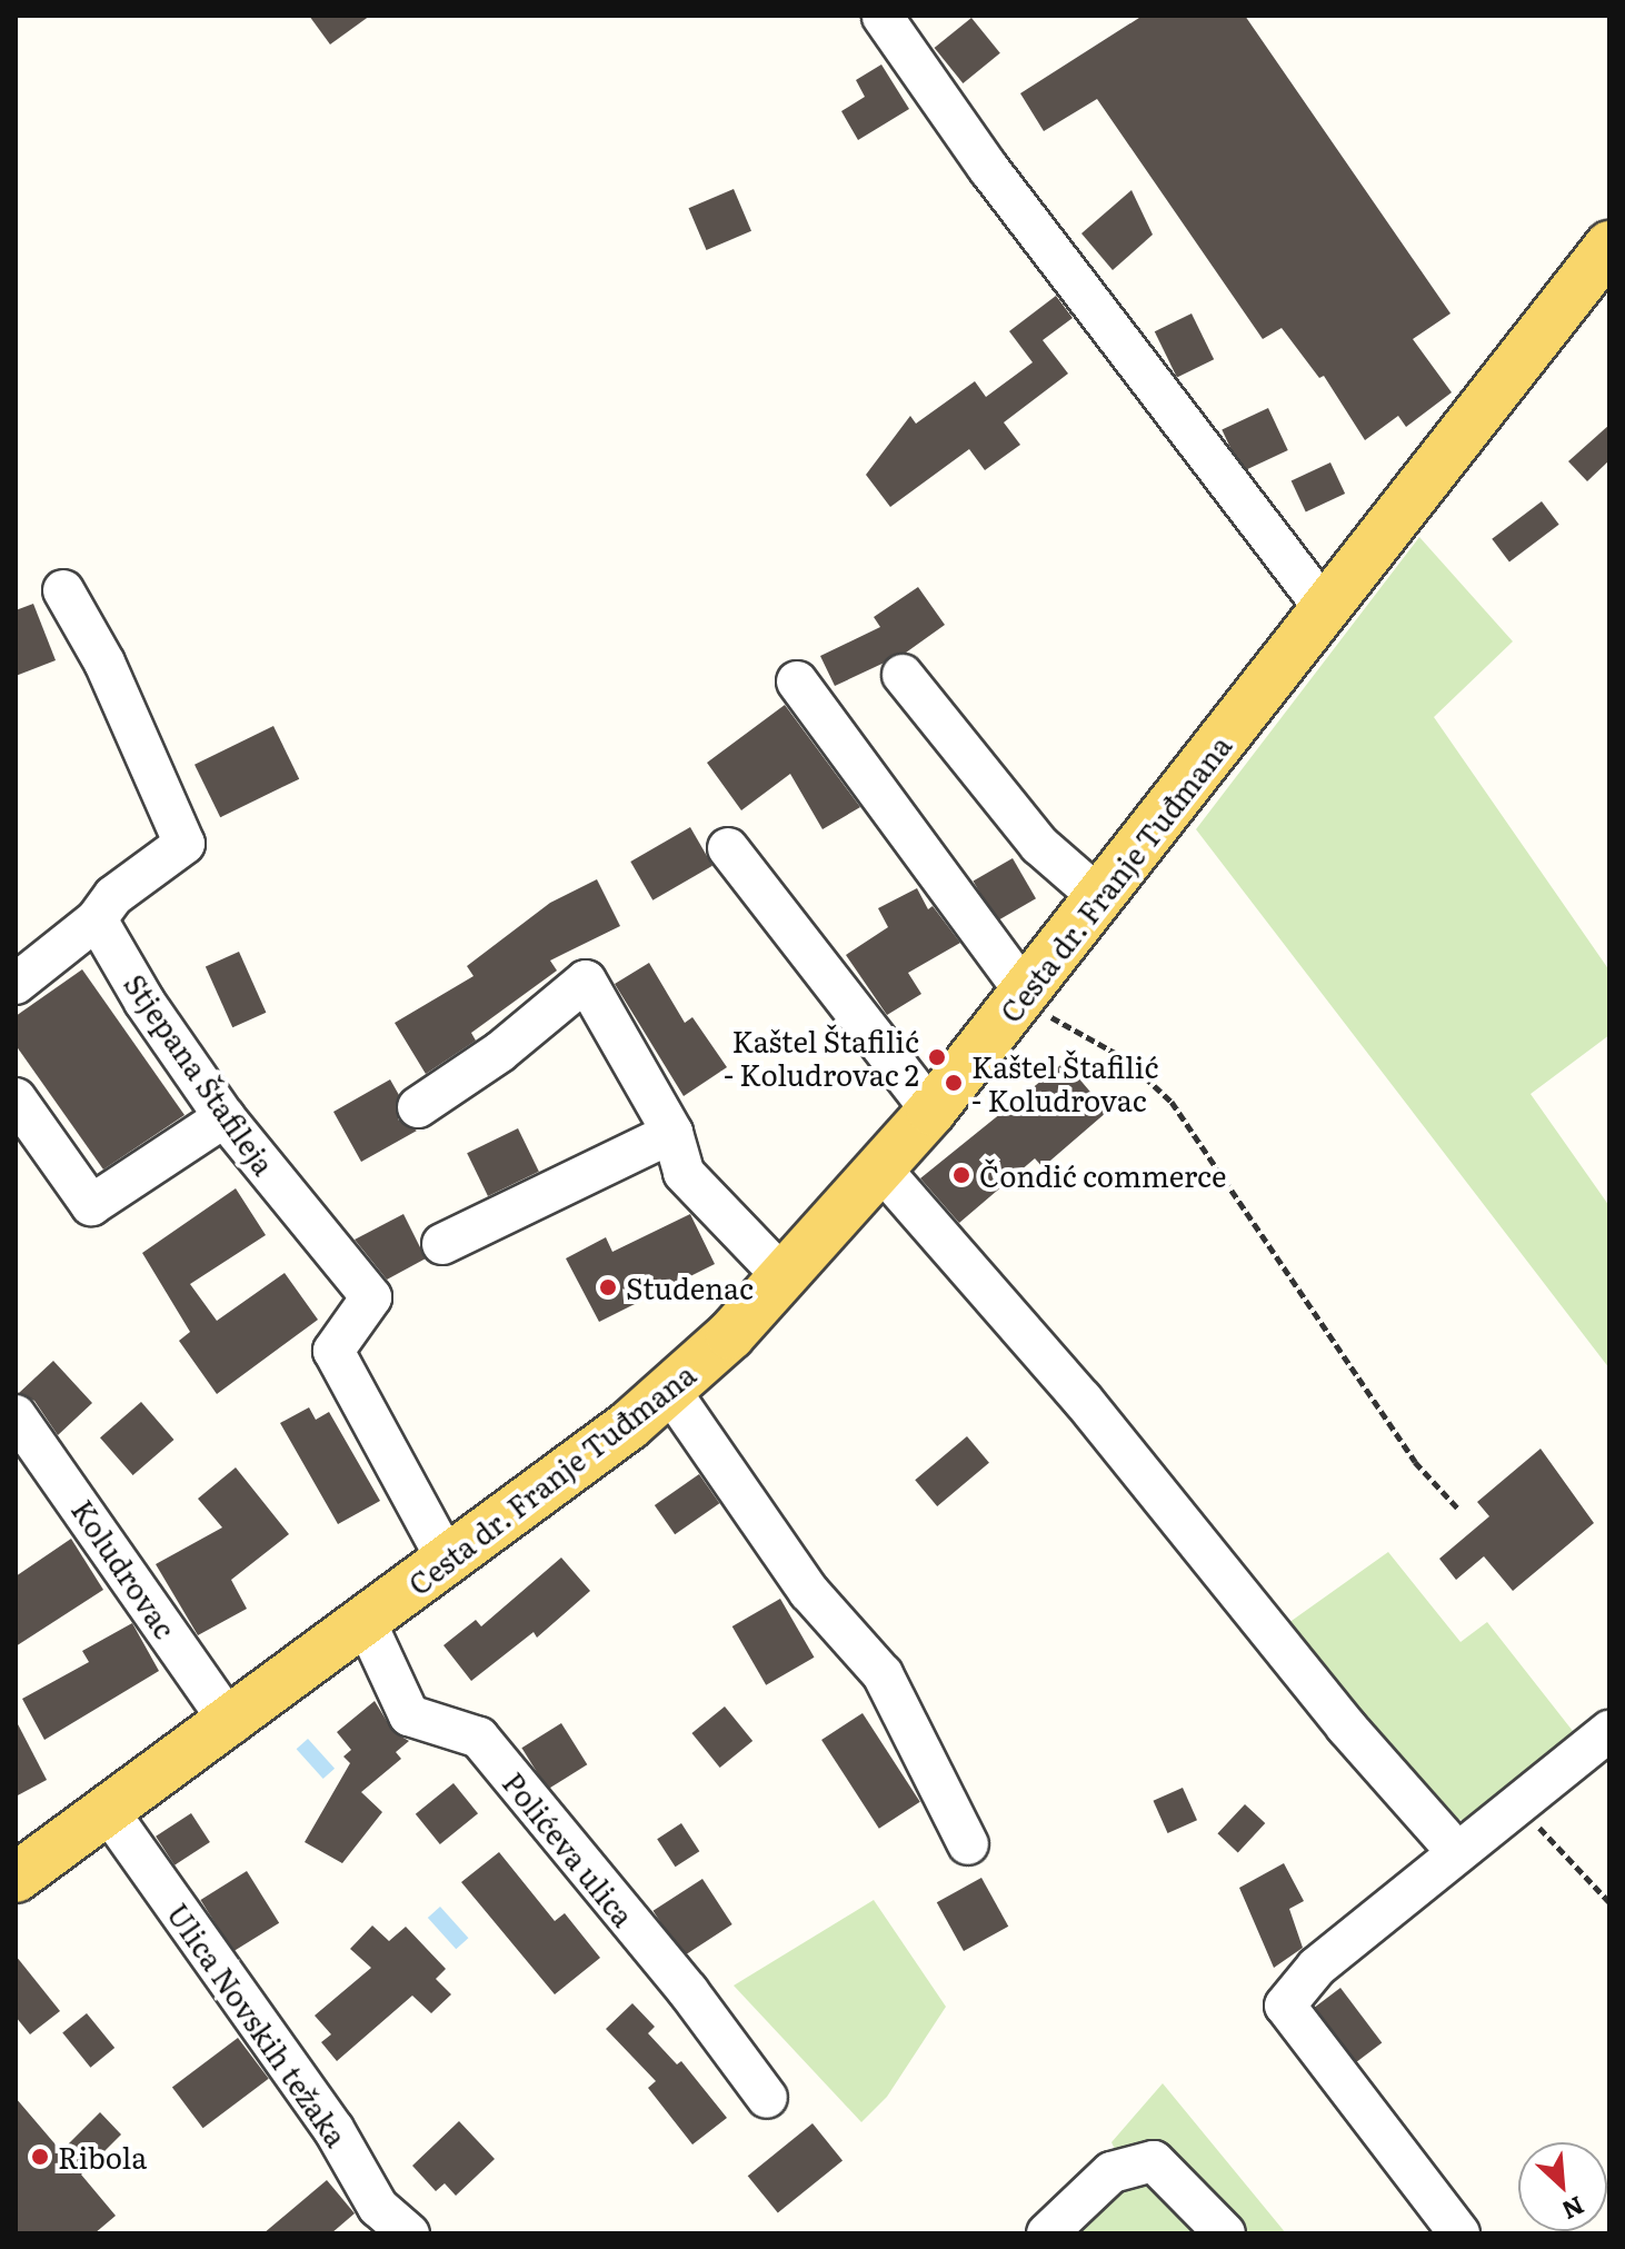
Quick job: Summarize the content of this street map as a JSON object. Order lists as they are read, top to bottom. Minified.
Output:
{"streets":{"main road":["Cesta dr. Franje Tuđmana"],"street":["Stjepana Štafileja","Koludrovac","Polićeva ulica","Ulica Novskih težaka"]},"crossings":[["Cesta dr. Franje Tuđmana","Stjepana Štafileja"],["Cesta dr. Franje Tuđmana","Koludrovac"],["Cesta dr. Franje Tuđmana","Polićeva ulica"],["Cesta dr. Franje Tuđmana","Ulica Novskih težaka"]],"places":["Kaštel Štafilić - Koludrovac 2","Kaštel Štafilić - Koludrovac","Čondić commerce","Studenac","Ribola"],"north":"bottom right"}
